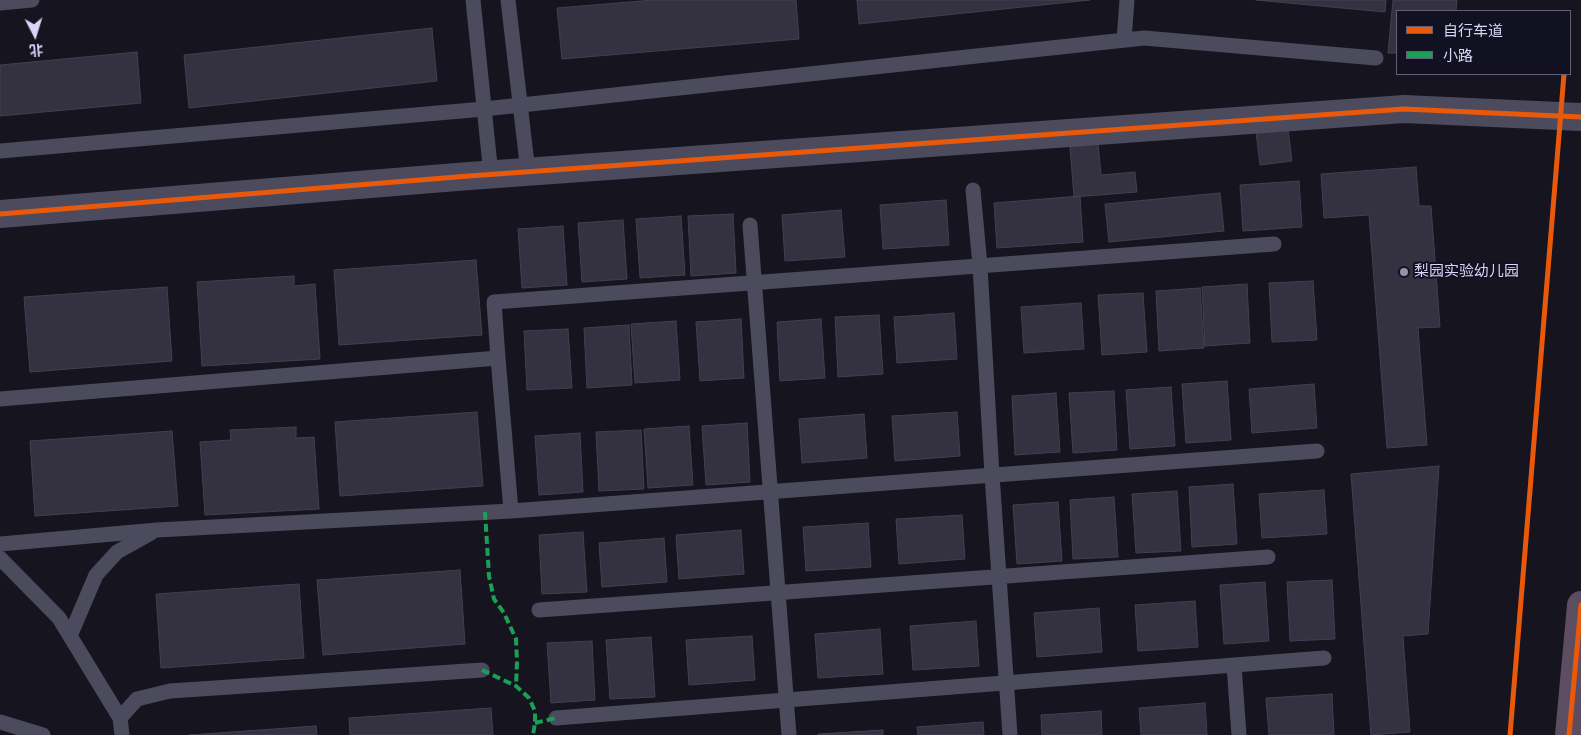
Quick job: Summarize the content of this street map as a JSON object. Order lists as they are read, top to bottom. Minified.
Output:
{"places":["梨园实验幼儿园"],"legend":["自行车道","小路"],"north":"bottom"}
